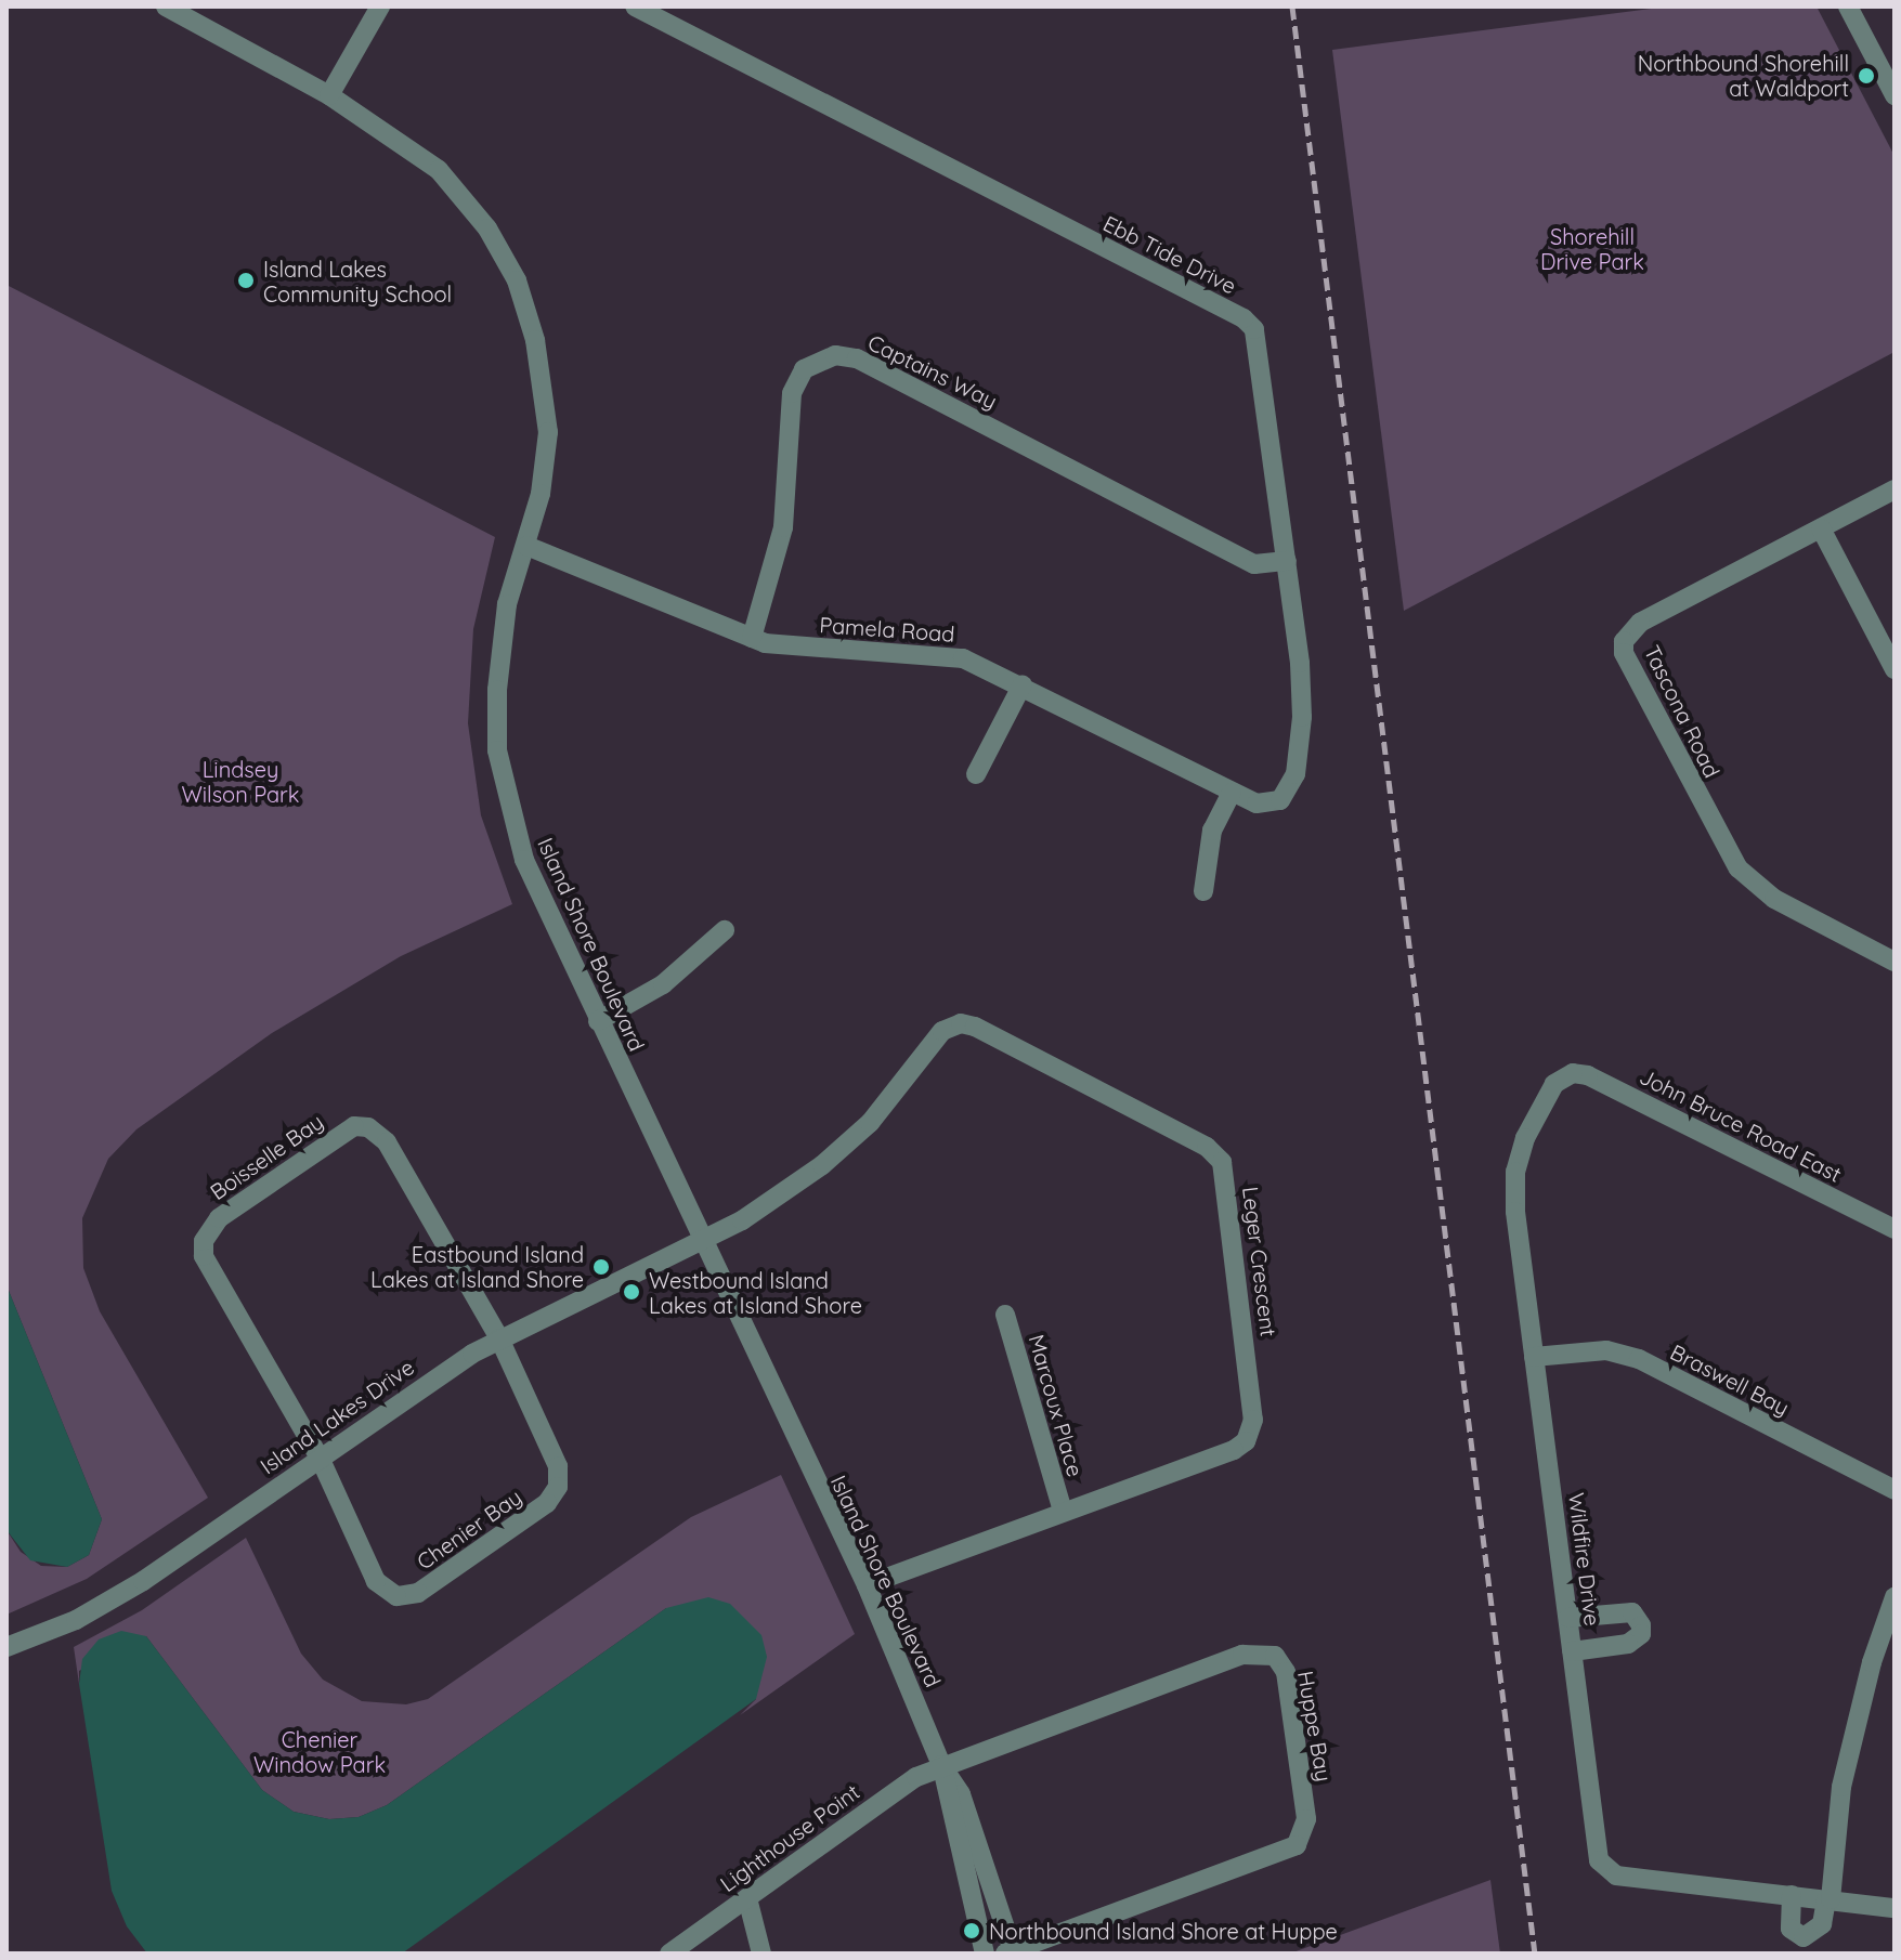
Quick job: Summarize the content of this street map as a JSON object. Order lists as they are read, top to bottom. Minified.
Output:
{"streets":{"street":["Ebb Tide Drive","Captains Way","Pamela Road","Tascona Road","Island Shore Boulevard","John Bruce Road East","Boisselle Bay","Leger Crescent","Braswell Bay","Marcoux Place","Island Lakes Drive","Chenier Bay","Wildfire Drive","Huppe Bay","Lighthouse Point"]},"crossings":[["Ebb Tide Drive","Captains Way"],["Ebb Tide Drive","Pamela Road"],["Captains Way","Pamela Road"],["Pamela Road","Island Shore Boulevard"],["Island Shore Boulevard","Leger Crescent"],["Island Shore Boulevard","Island Lakes Drive"],["Island Shore Boulevard","Huppe Bay"],["Island Shore Boulevard","Lighthouse Point"],["John Bruce Road East","Wildfire Drive"],["Boisselle Bay","Island Lakes Drive"],["Boisselle Bay","Chenier Bay"],["Leger Crescent","Marcoux Place"],["Leger Crescent","Island Lakes Drive"],["Braswell Bay","Wildfire Drive"],["Island Lakes Drive","Chenier Bay"],["Huppe Bay","Lighthouse Point"]],"parks":["Shorehill Drive Park","Lindsey Wilson Park","Chenier Window Park"],"places":["Northbound Shorehill at Waldport","Island Lakes Community School","Eastbound Island Lakes at Island Shore","Westbound Island Lakes at Island Shore","Northbound Island Shore at Huppe"]}
